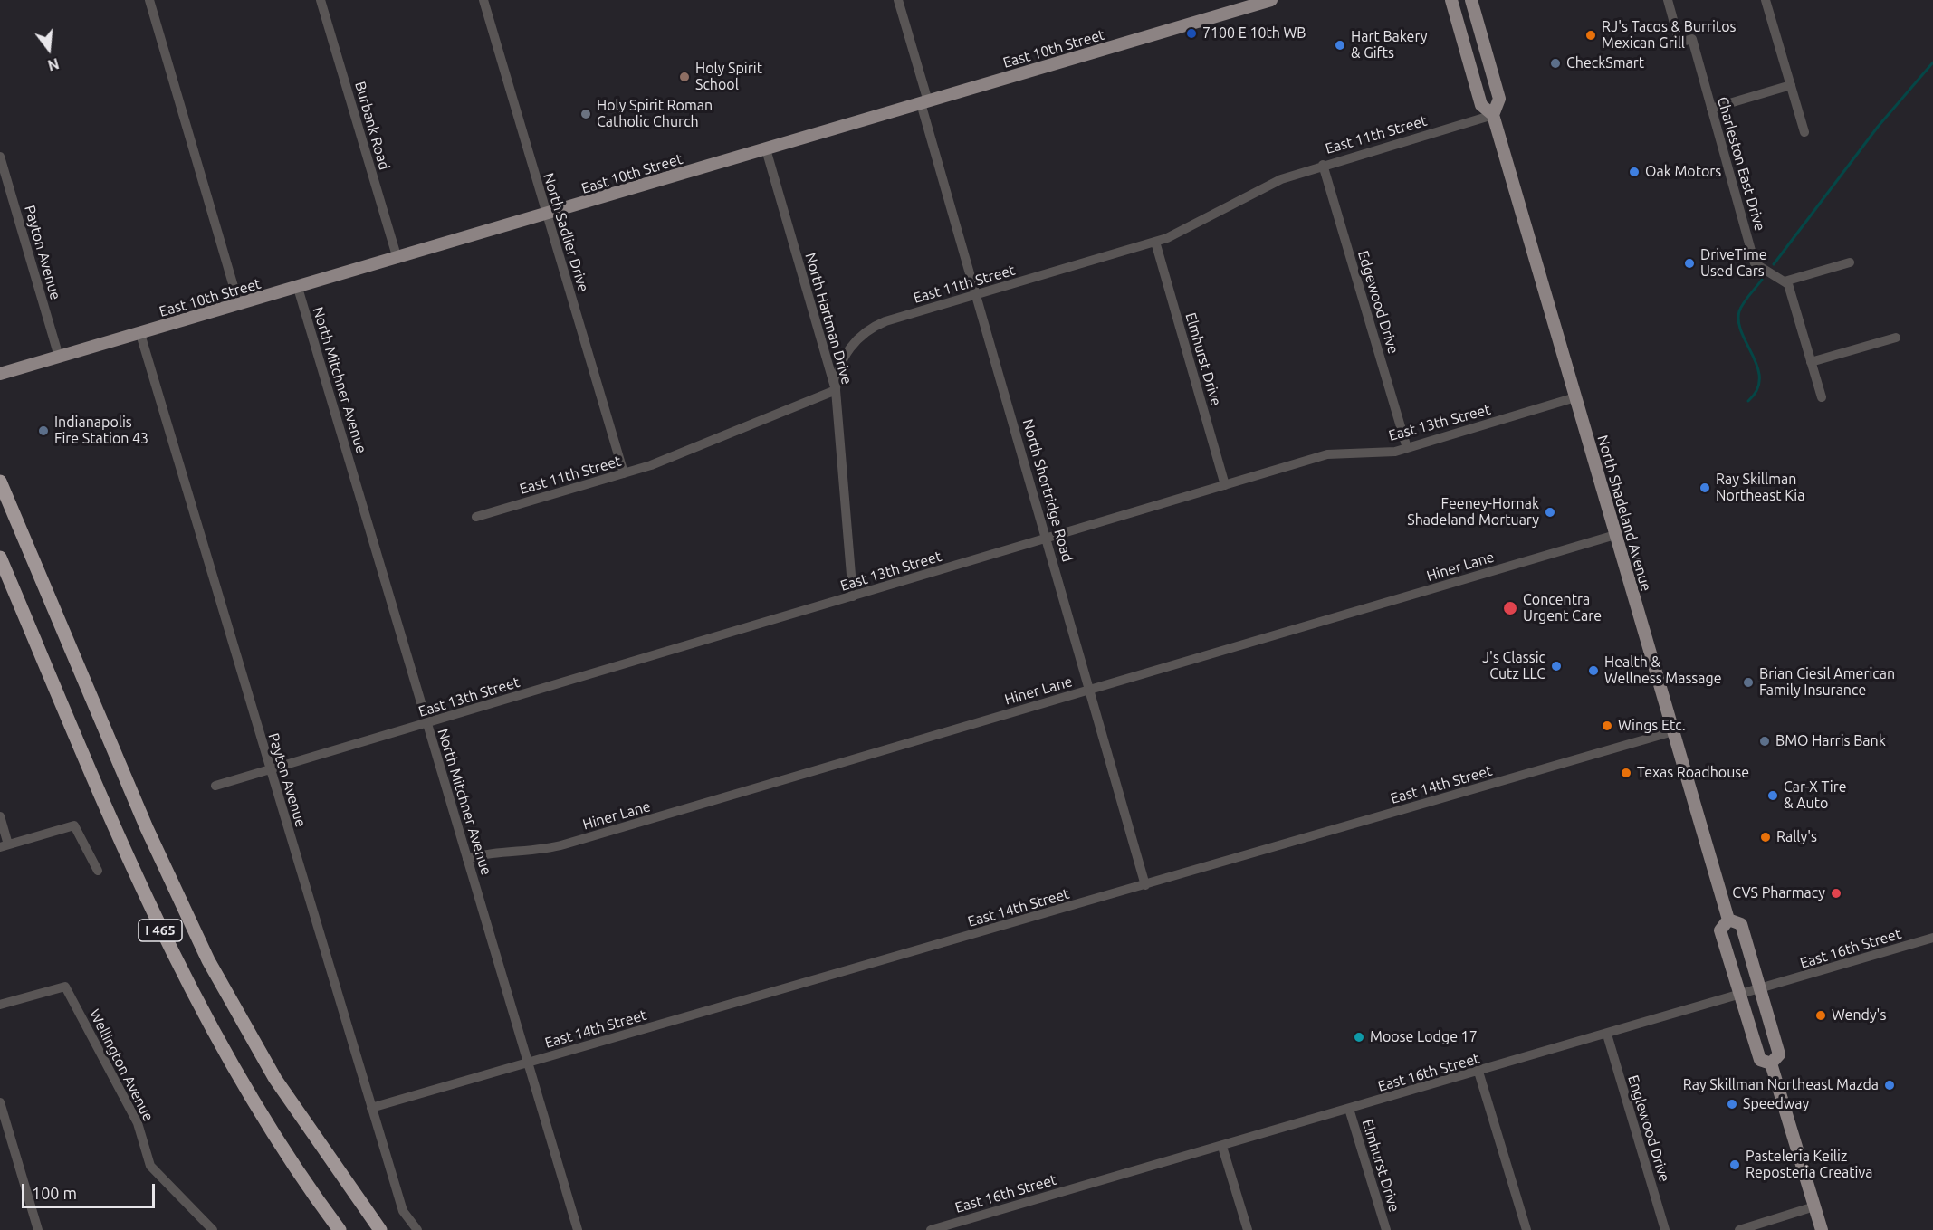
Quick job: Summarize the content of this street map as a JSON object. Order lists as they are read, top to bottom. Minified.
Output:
{"streets":{"highway":["I 465"],"main road":["East 10th Street","North Shadeland Avenue"],"street":["Burbank Road","East 11th Street","Charleston East Drive","North Sadlier Drive","Payton Avenue","Edgewood Drive","North Hartman Drive","Elmhurst Drive","North Mitchner Avenue","East 13th Street","North Shortridge Road","Hiner Lane","East 14th Street","East 16th Street","Wellington Avenue","Englewood Drive"]},"crossings":[["East 10th Street","Burbank Road"],["East 10th Street","North Sadlier Drive"],["East 10th Street","Payton Avenue"],["East 10th Street","North Hartman Drive"],["East 10th Street","North Mitchner Avenue"],["East 10th Street","North Shortridge Road"],["East 11th Street","North Sadlier Drive"],["East 11th Street","Edgewood Drive"],["East 11th Street","North Hartman Drive"],["East 11th Street","Elmhurst Drive"],["East 11th Street","North Shortridge Road"],["East 11th Street","North Shadeland Avenue"],["Payton Avenue","East 13th Street"],["Payton Avenue","East 14th Street"],["Edgewood Drive","East 13th Street"],["North Hartman Drive","East 13th Street"],["Elmhurst Drive","East 13th Street"],["Elmhurst Drive","East 16th Street"],["North Mitchner Avenue","East 13th Street"],["North Mitchner Avenue","Hiner Lane"],["North Mitchner Avenue","East 14th Street"],["East 13th Street","North Shortridge Road"],["East 13th Street","North Shadeland Avenue"],["North Shortridge Road","Hiner Lane"],["North Shortridge Road","East 14th Street"],["North Shadeland Avenue","Hiner Lane"],["North Shadeland Avenue","East 14th Street"],["North Shadeland Avenue","East 16th Street"],["East 16th Street","Englewood Drive"]],"places":["7100 E 10th WB","RJ's Tacos & Burritos Mexican Grill","Hart Bakery & Gifts","CheckSmart","Holy Spirit School","Holy Spirit Roman Catholic Church","Oak Motors","DriveTime Used Cars","Indianapolis Fire Station 43","Ray Skillman Northeast Kia","Feeney-Hornak Shadeland Mortuary","Concentra Urgent Care","J's Classic Cutz LLC","Health & Wellness Massage","Brian Ciesil American Family Insurance","Wings Etc.","BMO Harris Bank","Texas Roadhouse","Car-X Tire & Auto","Rally's","CVS Pharmacy","Wendy's","Moose Lodge 17","Ray Skillman Northeast Mazda","Speedway","Pasteleria Keiliz Reposteria Creativa"],"scale_bar":"100 m","north":"bottom"}
